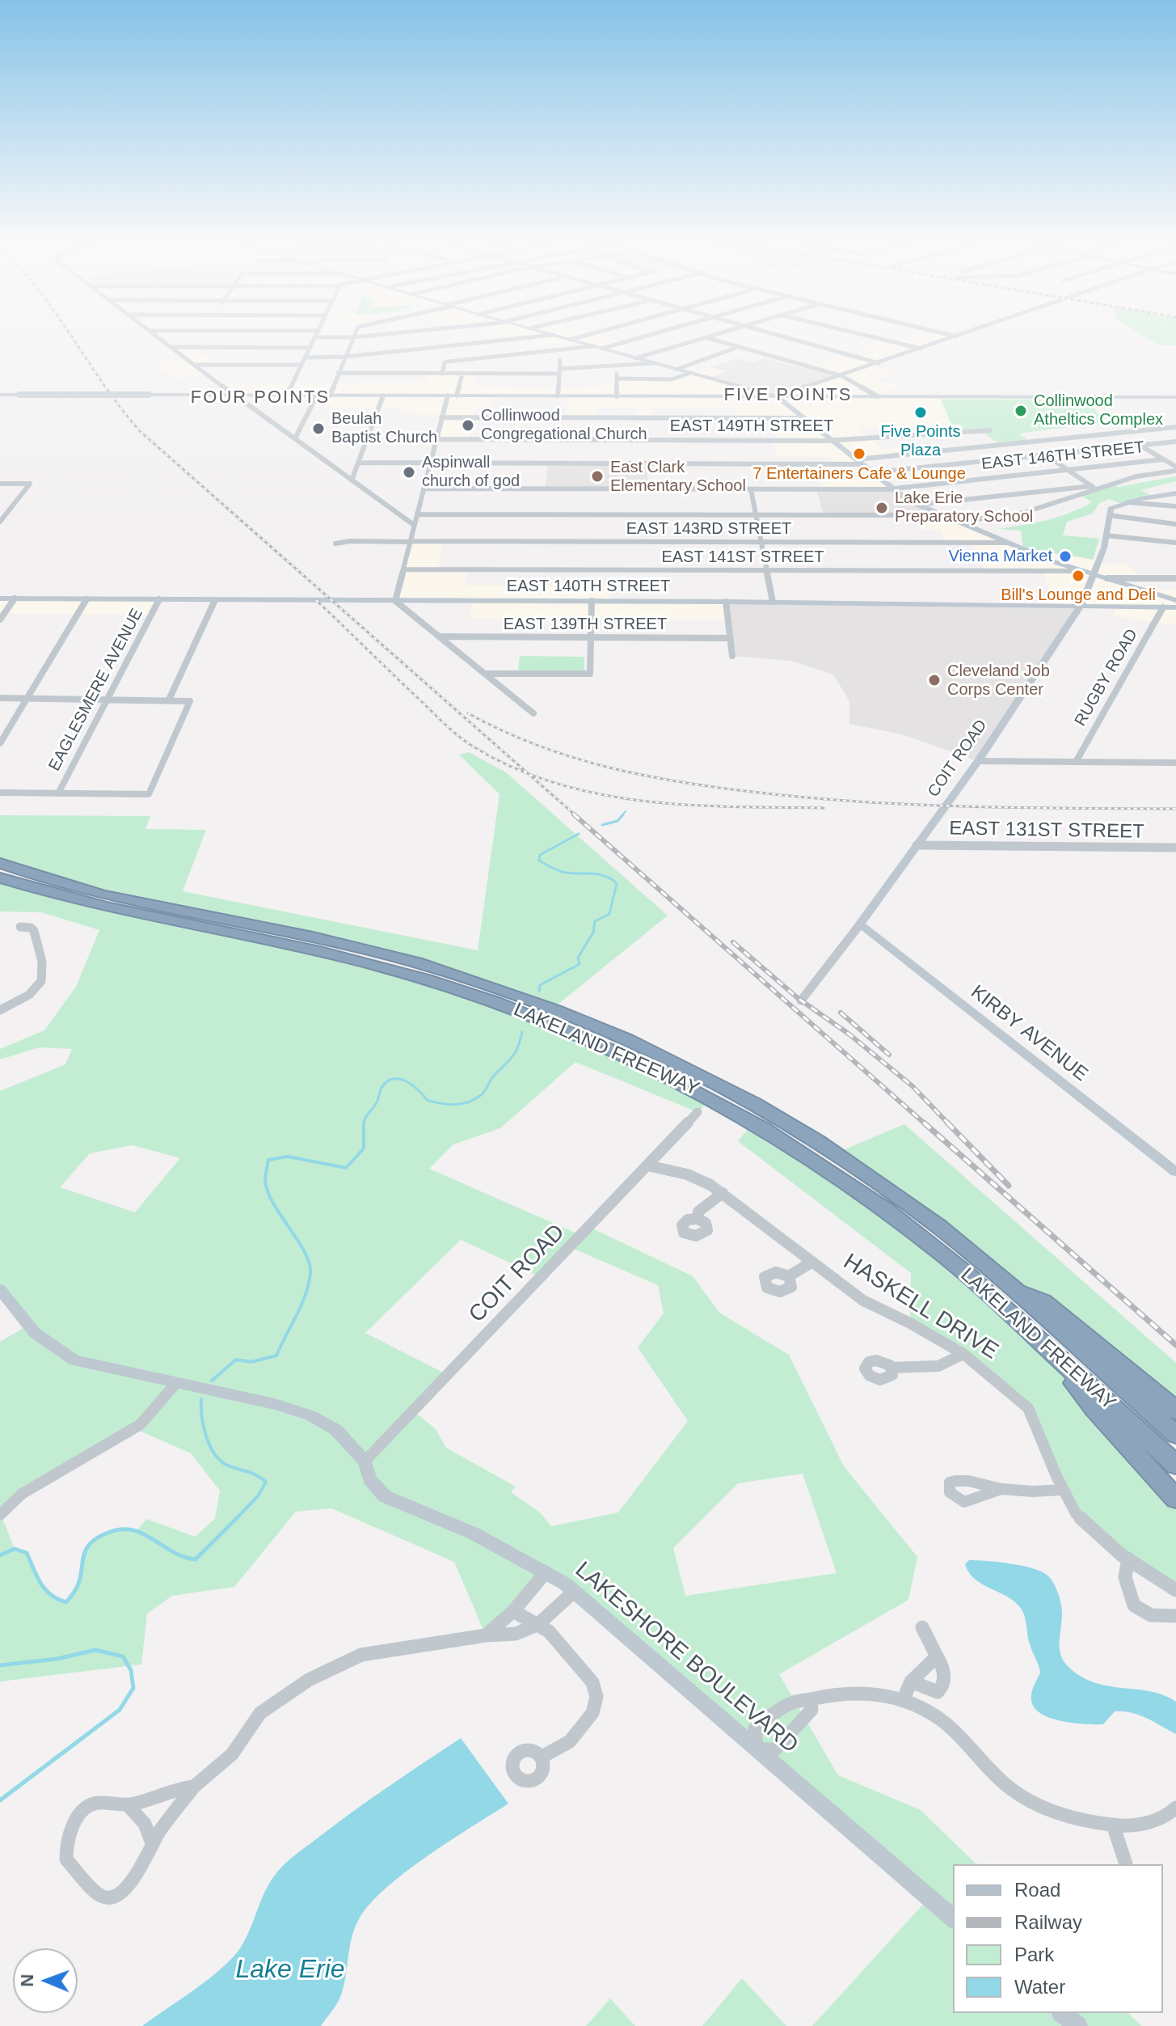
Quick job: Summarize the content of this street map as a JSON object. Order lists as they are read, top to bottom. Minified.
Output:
{"streets":{"highway":["LAKELAND FREEWAY"],"street":["EAST 149TH STREET","EAST 146TH STREET","EAST 143RD STREET","EAST 141ST STREET","EAST 140TH STREET","EAST 139TH STREET","RUGBY ROAD","EAGLESMERE AVENUE","COIT ROAD","EAST 131ST STREET","KIRBY AVENUE","HASKELL DRIVE","LAKESHORE BOULEVARD"]},"crossings":[["EAST 140TH STREET","RUGBY ROAD"],["EAST 140TH STREET","EAGLESMERE AVENUE"],["EAST 140TH STREET","COIT ROAD"],["COIT ROAD","EAST 131ST STREET"],["COIT ROAD","KIRBY AVENUE"],["COIT ROAD","HASKELL DRIVE"],["COIT ROAD","LAKESHORE BOULEVARD"]],"districts":["FIVE POINTS","FOUR POINTS"],"water":["Lake Erie"],"places":["Collinwood Atheltics Complex","Five Points Plaza","Collinwood Congregational Church","Beulah Baptist Church","7 Entertainers Cafe & Lounge","Aspinwall church of god","East Clark Elementary School","Lake Erie Preparatory School","Vienna Market","Bill's Lounge and Deli","Cleveland Job Corps Center"],"legend":["Road","Railway","Park","Water"],"north":"left"}
